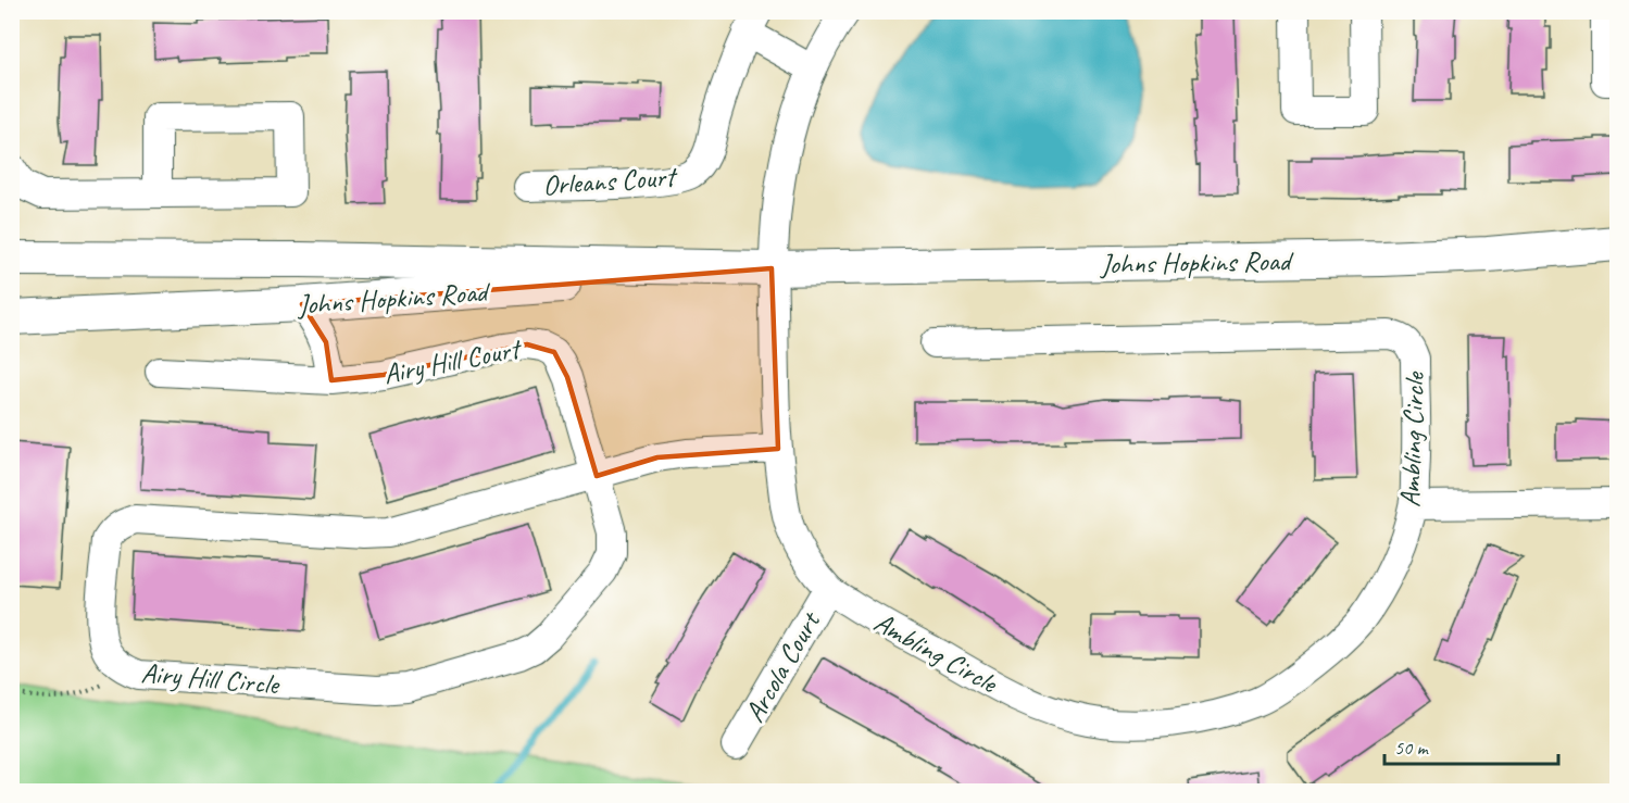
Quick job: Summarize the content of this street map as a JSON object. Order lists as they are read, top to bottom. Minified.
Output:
{"streets":{"street":["Orleans Court","Johns Hopkins Road","Airy Hill Court","Ambling Circle","Arcola Court","Airy Hill Circle"]},"crossings":[["Orleans Court","Ambling Circle"],["Johns Hopkins Road","Ambling Circle"],["Airy Hill Court","Airy Hill Circle"],["Ambling Circle","Arcola Court"],["Ambling Circle","Airy Hill Circle"]],"scale_bar":"50 m"}
